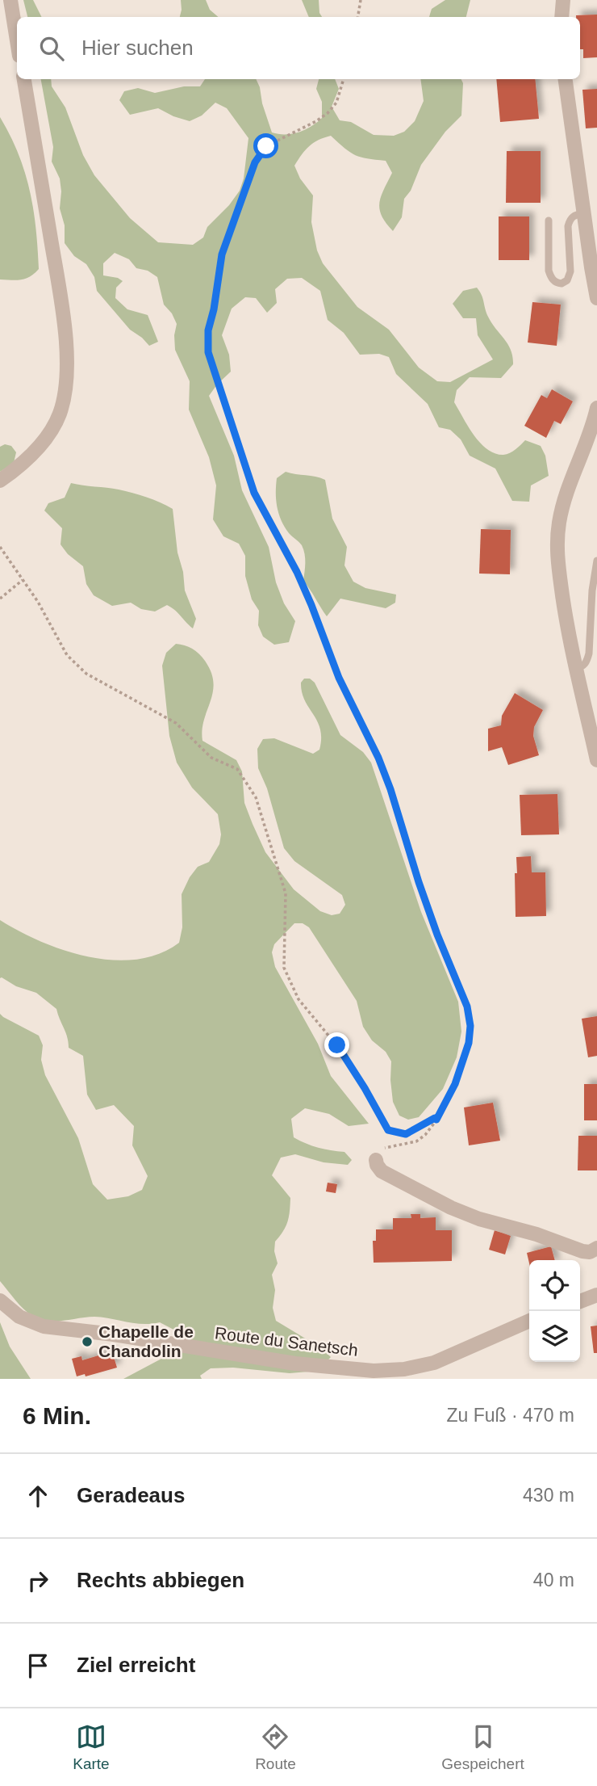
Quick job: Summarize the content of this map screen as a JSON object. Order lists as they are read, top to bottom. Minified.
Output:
{"streets":{"street":["Route du Sanetsch"]},"places":["Chapelle de Chandolin"],"page":{"search":"Hier suchen","heading":["6 Min.","Zu Fuß · 470 m"],"list":[["Geradeaus","430 m"],["Rechts abbiegen","40 m"],"Ziel erreicht"],"nav":["Karte","Route","Gespeichert"]}}
